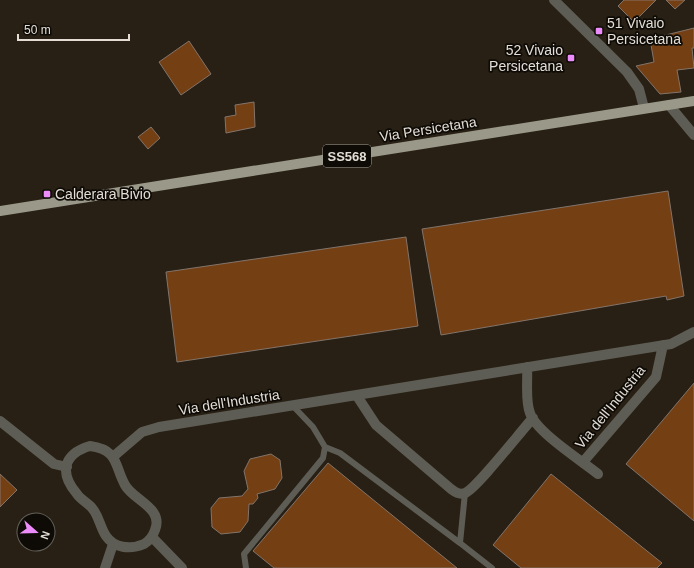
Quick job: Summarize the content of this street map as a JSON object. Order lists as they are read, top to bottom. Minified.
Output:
{"streets":{"main road":["Via Persicetana","SS568"],"street":["Via dell'Industria"]},"places":{"transit":["51 Vivaio Persicetana","52 Vivaio Persicetana","Calderara Bivio"]},"scale_bar":"50 m","north":"right"}
